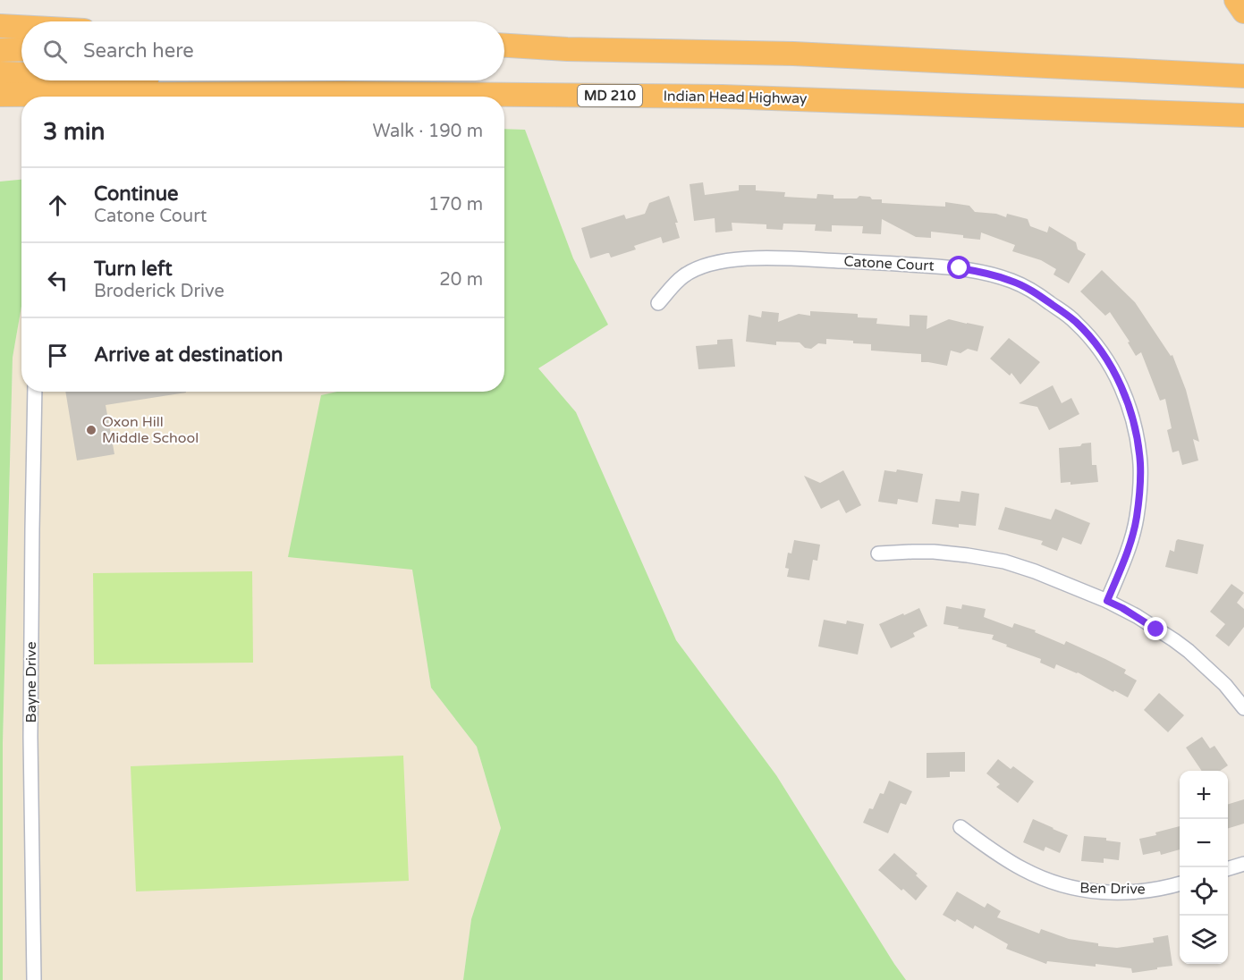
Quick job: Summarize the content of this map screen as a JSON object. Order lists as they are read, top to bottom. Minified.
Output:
{"streets":{"highway":["MD 210","Indian Head Highway"],"street":["Catone Court","Bayne Drive","Ben Drive"]},"places":["Oxon Hill Middle School"],"page":{"search":"Search here","heading":["3 min","Walk · 190 m"],"list":[["Continue","Catone Court","170 m"],["Turn left","Broderick Drive","20 m"],"Arrive at destination"],"map_buttons":["+","−"]}}
